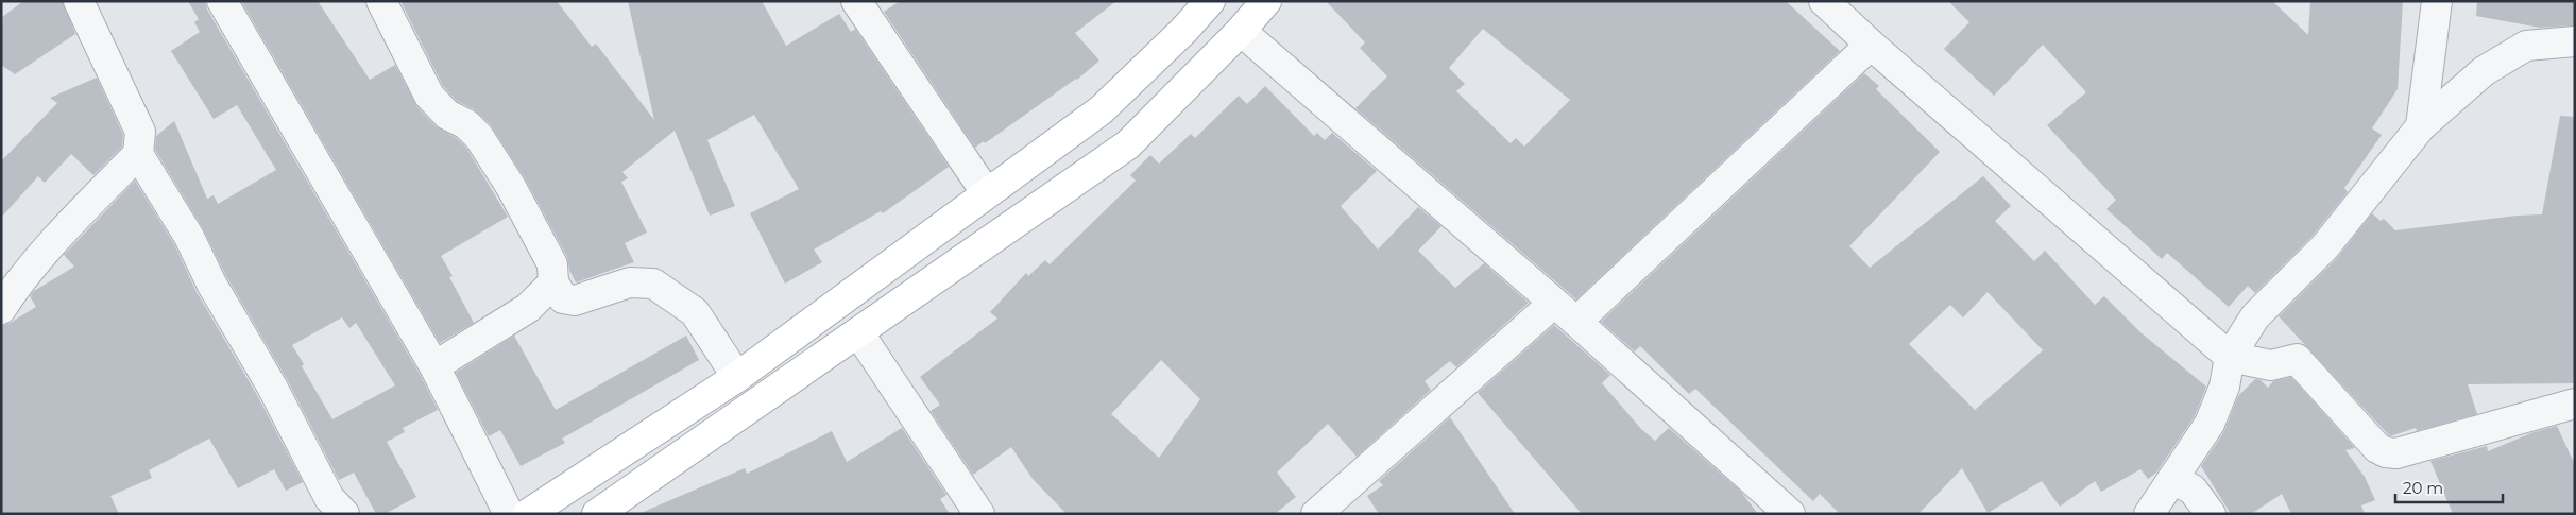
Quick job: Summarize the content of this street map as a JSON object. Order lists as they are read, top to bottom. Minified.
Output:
{"scale_bar":"20 m"}
